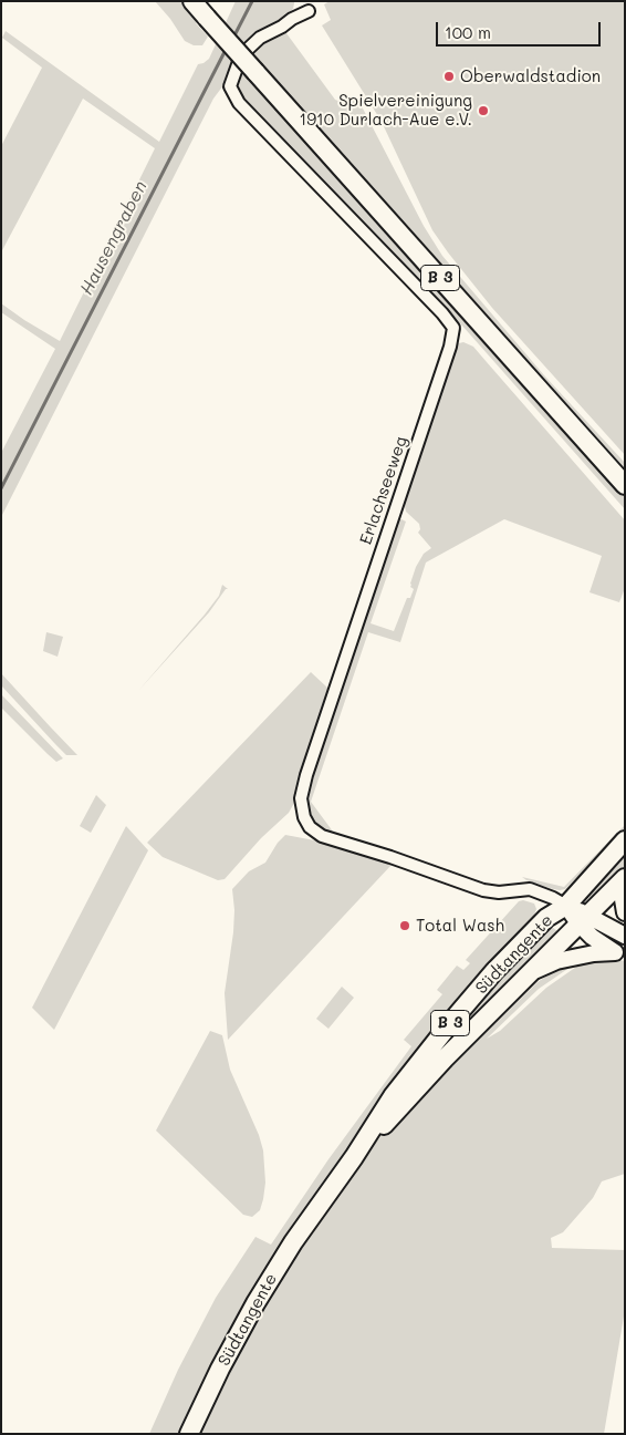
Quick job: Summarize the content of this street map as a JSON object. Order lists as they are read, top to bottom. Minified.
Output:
{"streets":{"main road":["B 3","Südtangente"],"street":["Erlachseeweg"]},"crossings":[["Erlachseeweg","Südtangente"]],"water":["Hausengraben"],"places":["Oberwaldstadion","Spielvereinigung 1910 Durlach-Aue e.V.","Total Wash"],"scale_bar":"100 m"}
